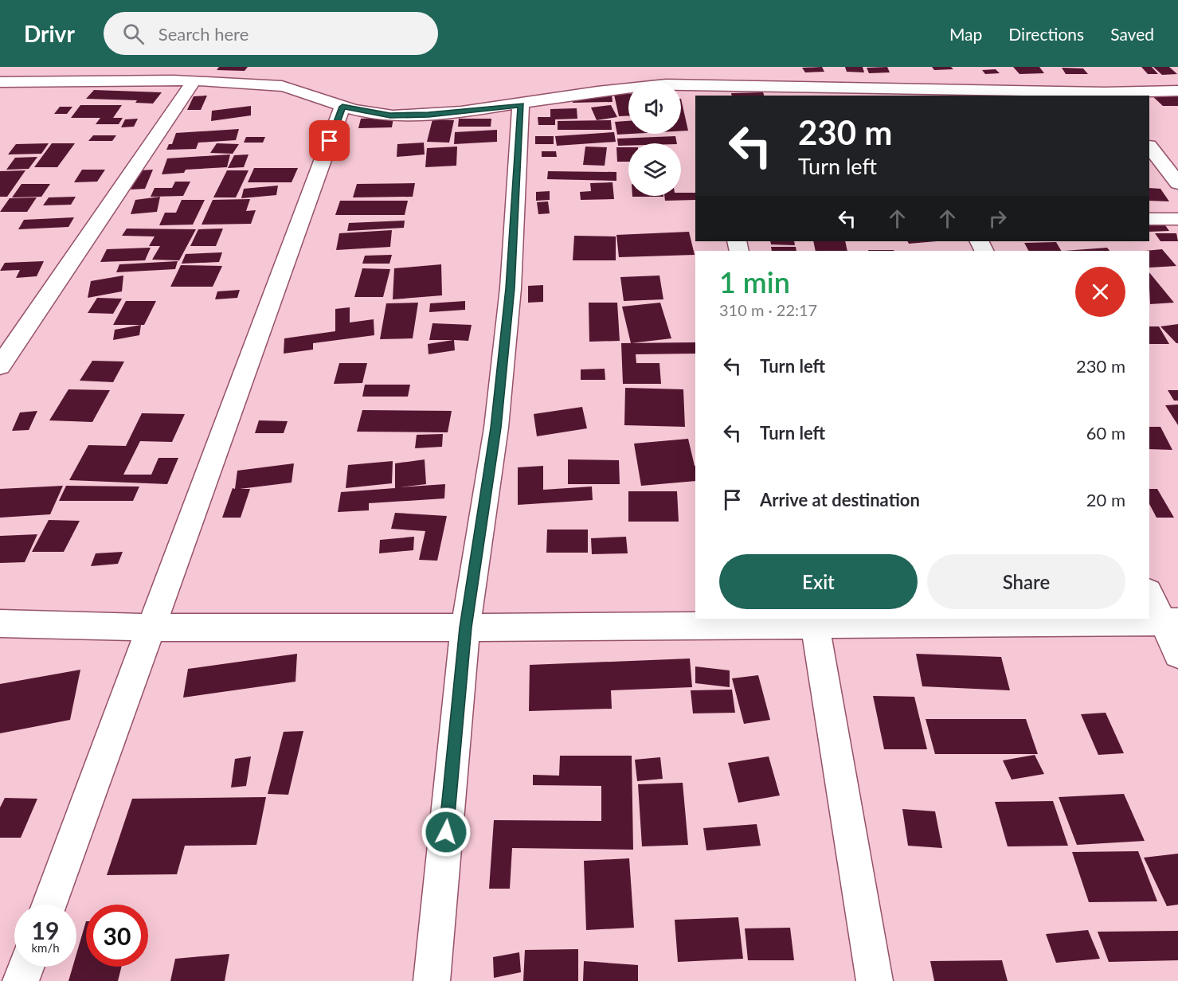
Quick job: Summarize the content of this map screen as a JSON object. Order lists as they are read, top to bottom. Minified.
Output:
{"page":{"header":"Drivr","search":"Search here","nav":["Map","Directions","Saved"],"turn":["230 m","Turn left"],"heading":["1 min","310 m · 22:17"],"list":[{"name":"Turn left","value":"230 m"},{"name":"Turn left","value":"60 m"},{"name":"Arrive at destination","value":"20 m"}],"buttons":["Exit","Share"],"speed":"19 km/h","limit":"30"}}
